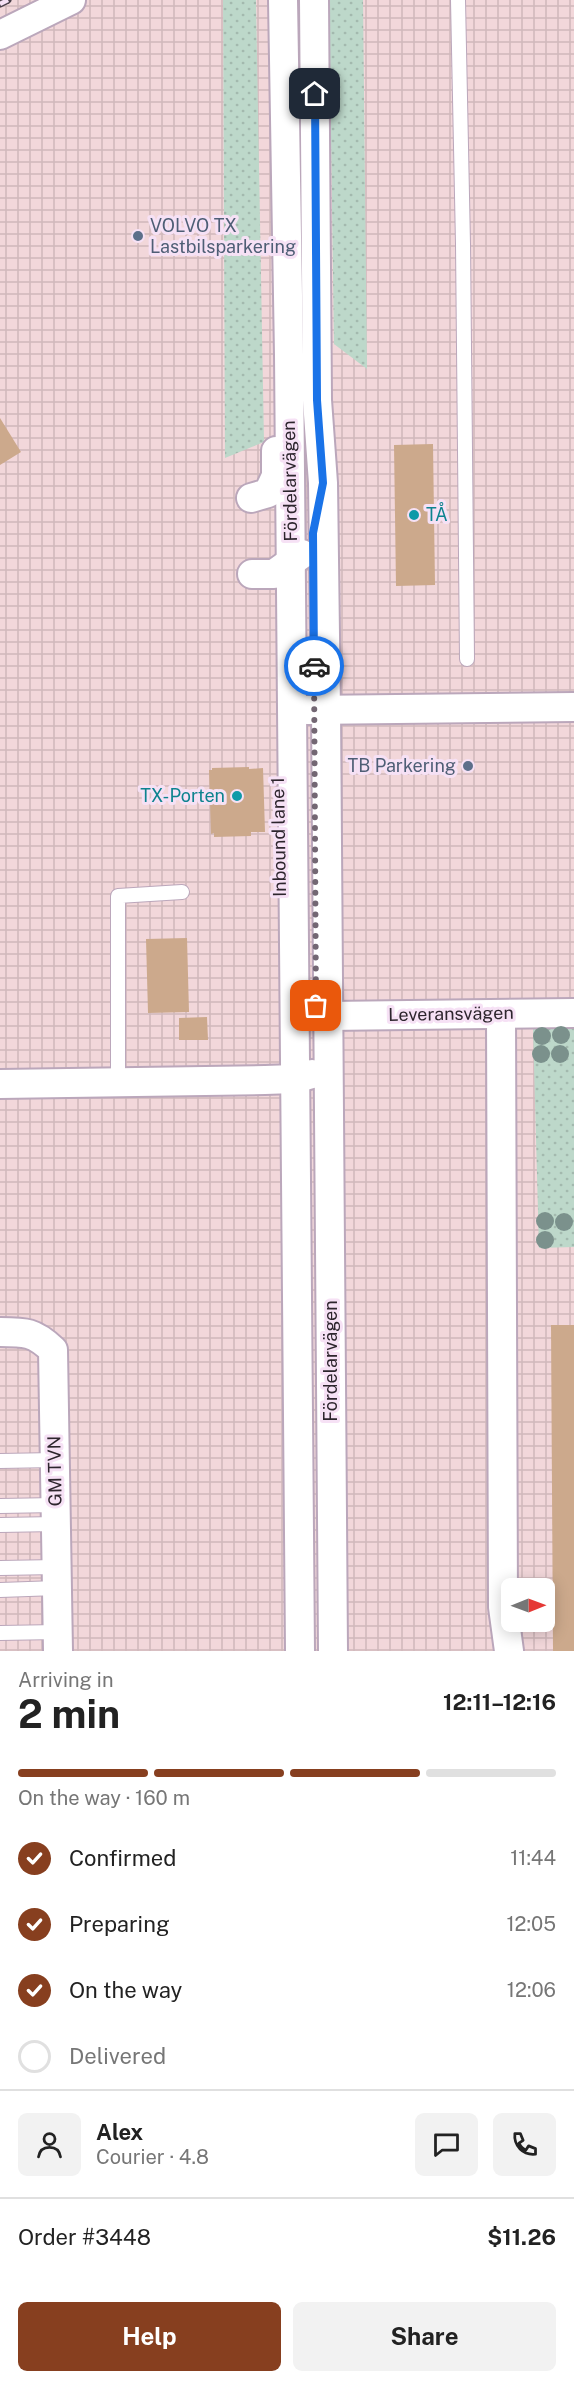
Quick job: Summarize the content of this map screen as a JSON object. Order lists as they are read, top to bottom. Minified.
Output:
{"streets":{"street":["Fördelarvägen","Inbound lane 1","Leveransvägen","GM TVN"]},"crossings":[["Fördelarvägen","Inbound lane 1"]],"places":["VOLVO TX Lastbilsparkering","TÅ","TB Parkering","TX-Porten"],"north":"right","page":{"heading":["2 min","Arriving in","12:11–12:16"],"panel":["Alex","Courier · 4.8","Order #3448","$11.26"],"bar":"On the way · 160 m","list":[["Confirmed","11:44"],["Preparing","12:05"],["On the way","12:06"],"Delivered"],"buttons":["Help","Share"]}}
